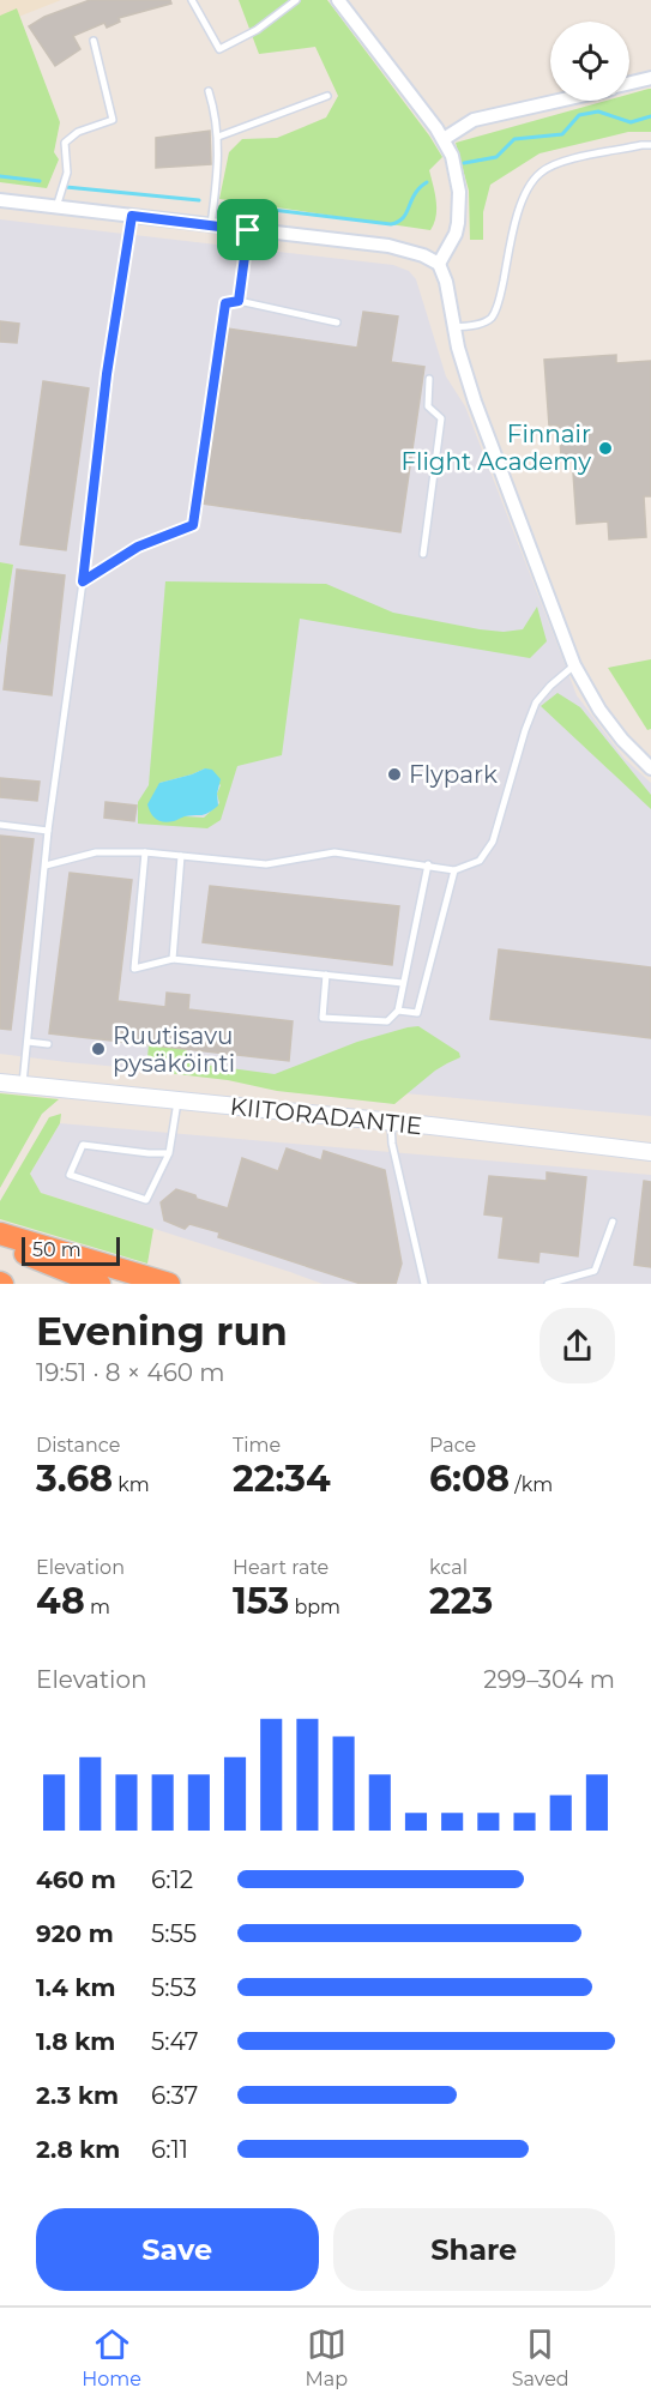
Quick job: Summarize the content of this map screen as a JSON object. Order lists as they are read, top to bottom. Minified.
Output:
{"streets":{"main road":["KIITORADANTIE"]},"places":["Finnair Flight Academy","Flypark","Ruutisavu pysäköinti"],"scale_bar":"50 m","page":{"scale":"50 m","heading":["Evening run","19:51 · 8 × 460 m"],"stats":[["Distance","3.68 km"],["Time","22:34"],["Pace","6:08 /km"],["Elevation","48 m"],["Heart rate","153 bpm"],["kcal","223"]],"chart":["Elevation","299–304 m"],"list":[{"name":"460 m","note":"6:12"},{"name":"920 m","note":"5:55"},{"name":"1.4 km","note":"5:53"},{"name":"1.8 km","note":"5:47"},{"name":"2.3 km","note":"6:37"},{"name":"2.8 km","note":"6:11"}],"buttons":["Save","Share"],"tabs":["Home","Map","Saved"]}}
